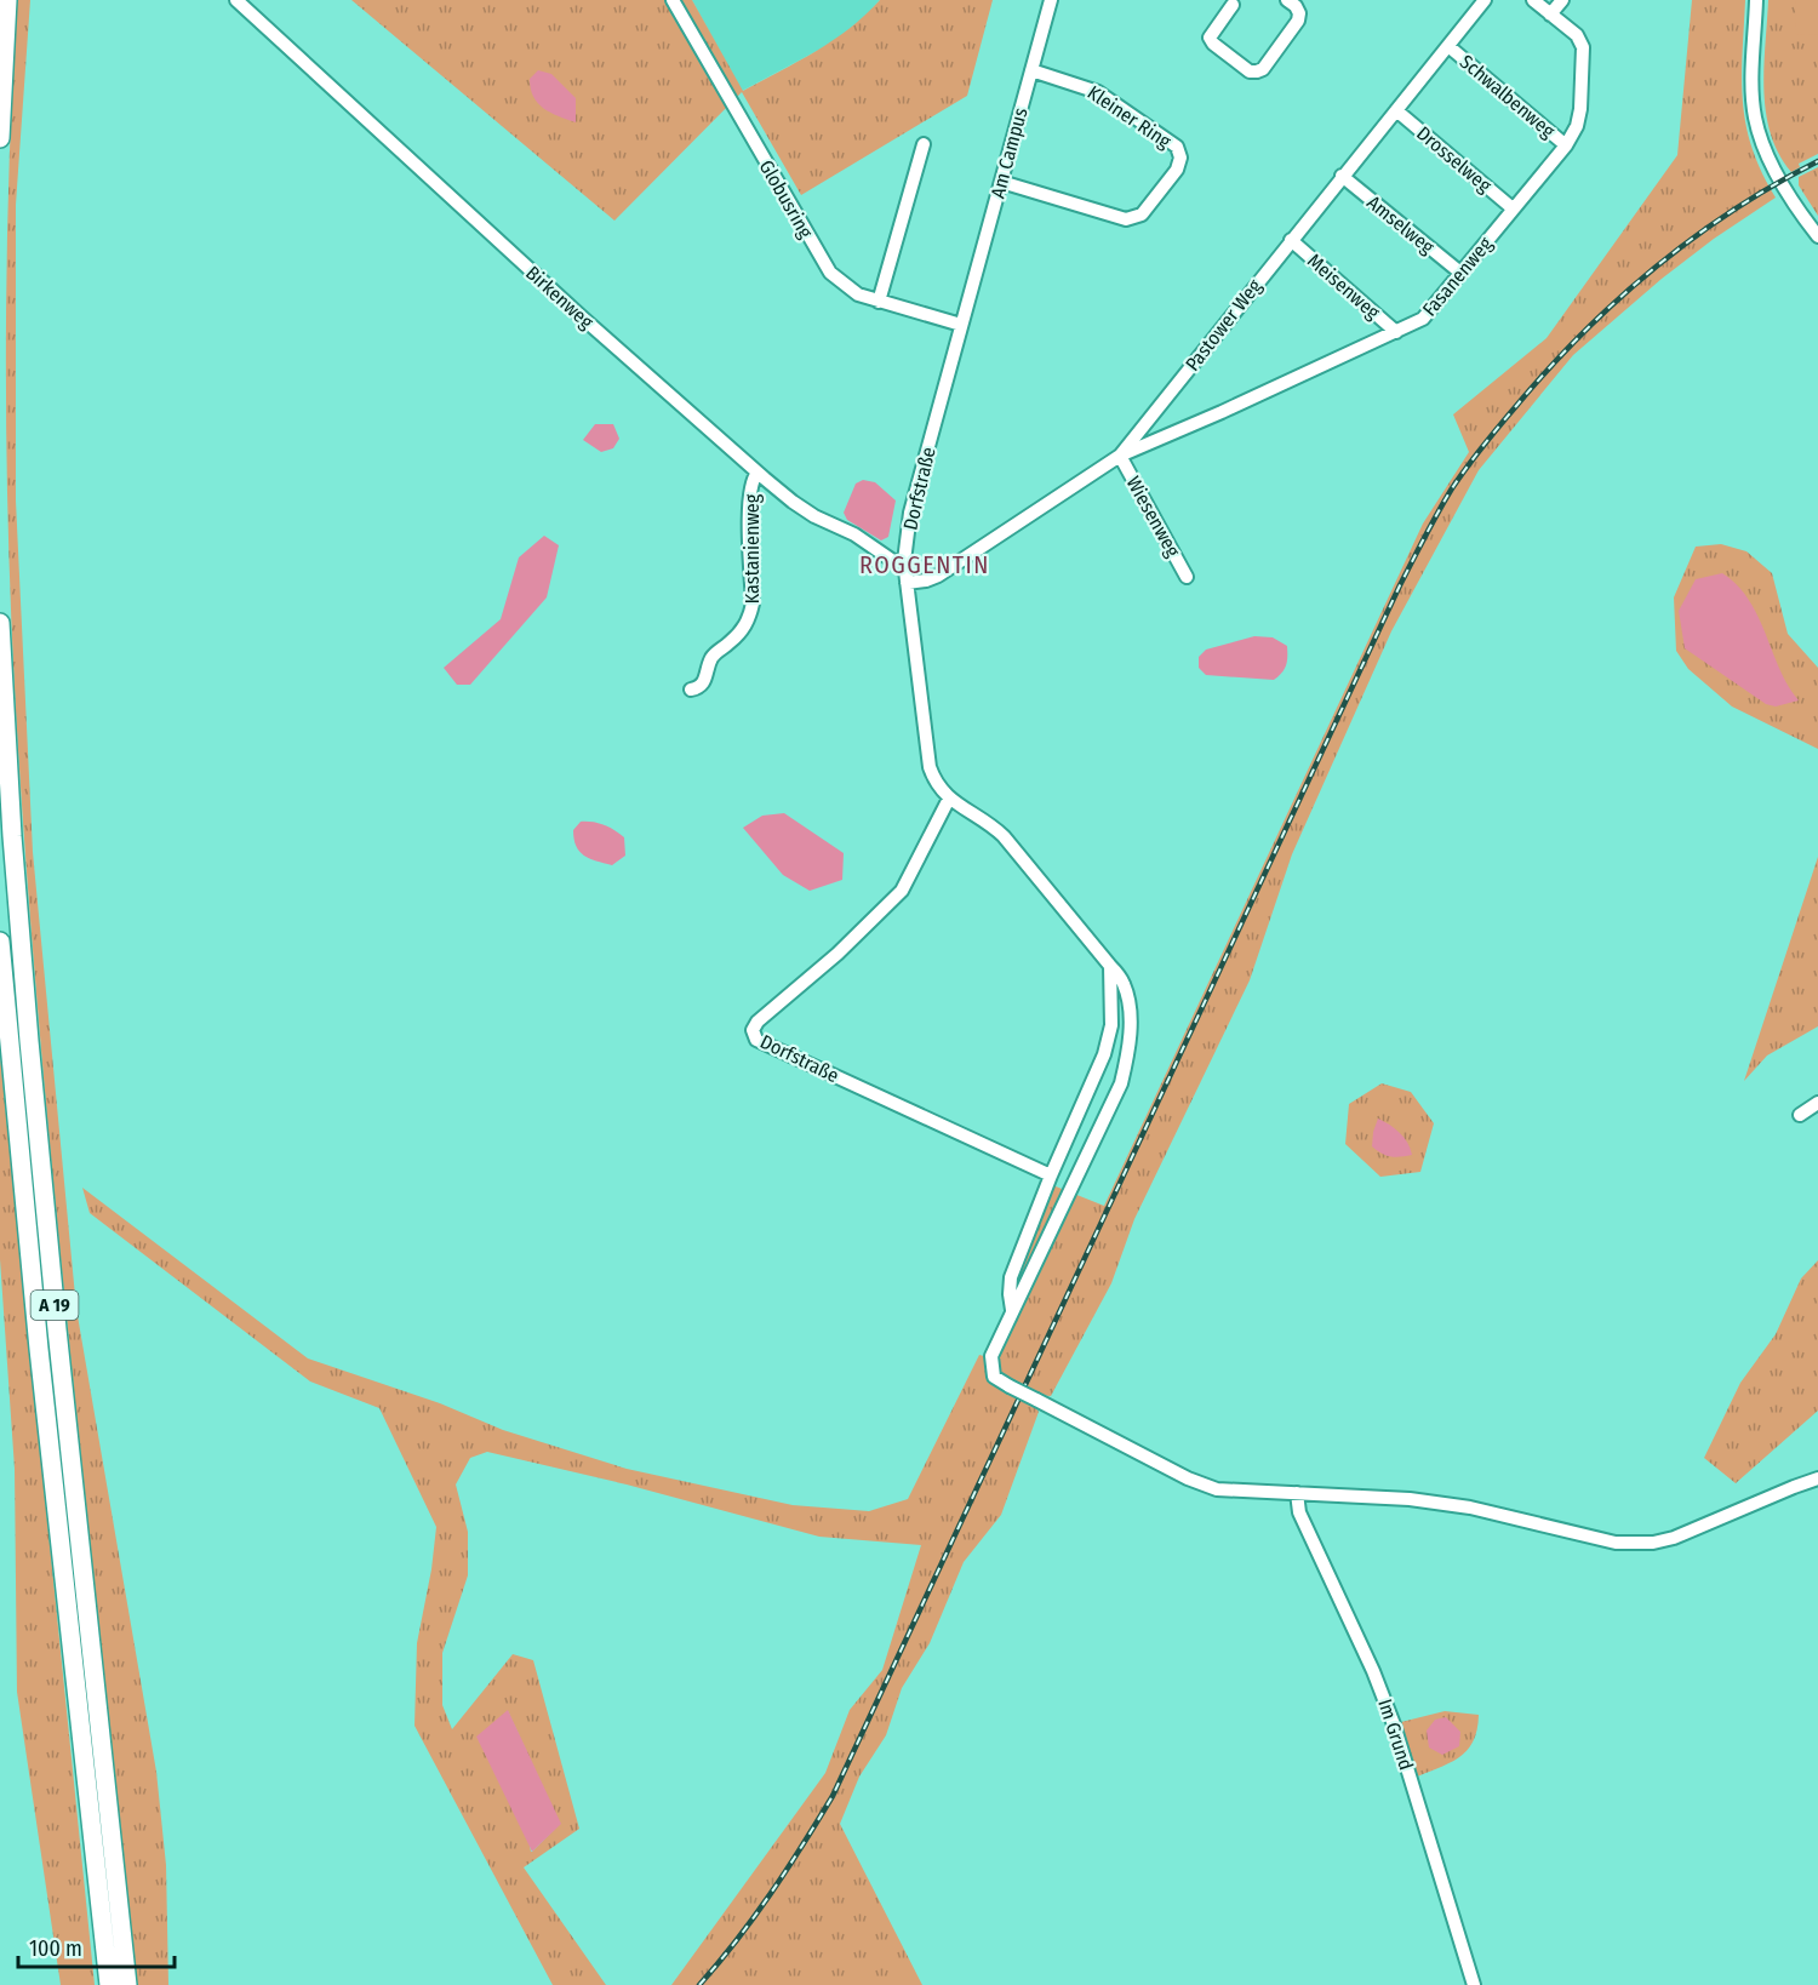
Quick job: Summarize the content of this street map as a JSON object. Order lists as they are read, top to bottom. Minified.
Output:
{"streets":{"highway":["A 19"],"street":["Schwalbenweg","Kleiner Ring","Am Campus","Drosselweg","Globusring","Amselweg","Fasanenweg","Meisenweg","Birkenweg","Pastower Weg","Dorfstraße","Wiesenweg","Kastanienweg","Im Grund"]},"crossings":[["Schwalbenweg","Fasanenweg"],["Schwalbenweg","Pastower Weg"],["Kleiner Ring","Am Campus"],["Am Campus","Dorfstraße"],["Drosselweg","Fasanenweg"],["Drosselweg","Pastower Weg"],["Globusring","Dorfstraße"],["Amselweg","Fasanenweg"],["Amselweg","Pastower Weg"],["Fasanenweg","Meisenweg"],["Fasanenweg","Pastower Weg"],["Fasanenweg","Wiesenweg"],["Meisenweg","Pastower Weg"],["Birkenweg","Dorfstraße"],["Birkenweg","Kastanienweg"],["Pastower Weg","Dorfstraße"],["Pastower Weg","Wiesenweg"],["Dorfstraße","Im Grund"]],"districts":["ROGGENTIN"],"scale_bar":"100 m"}
